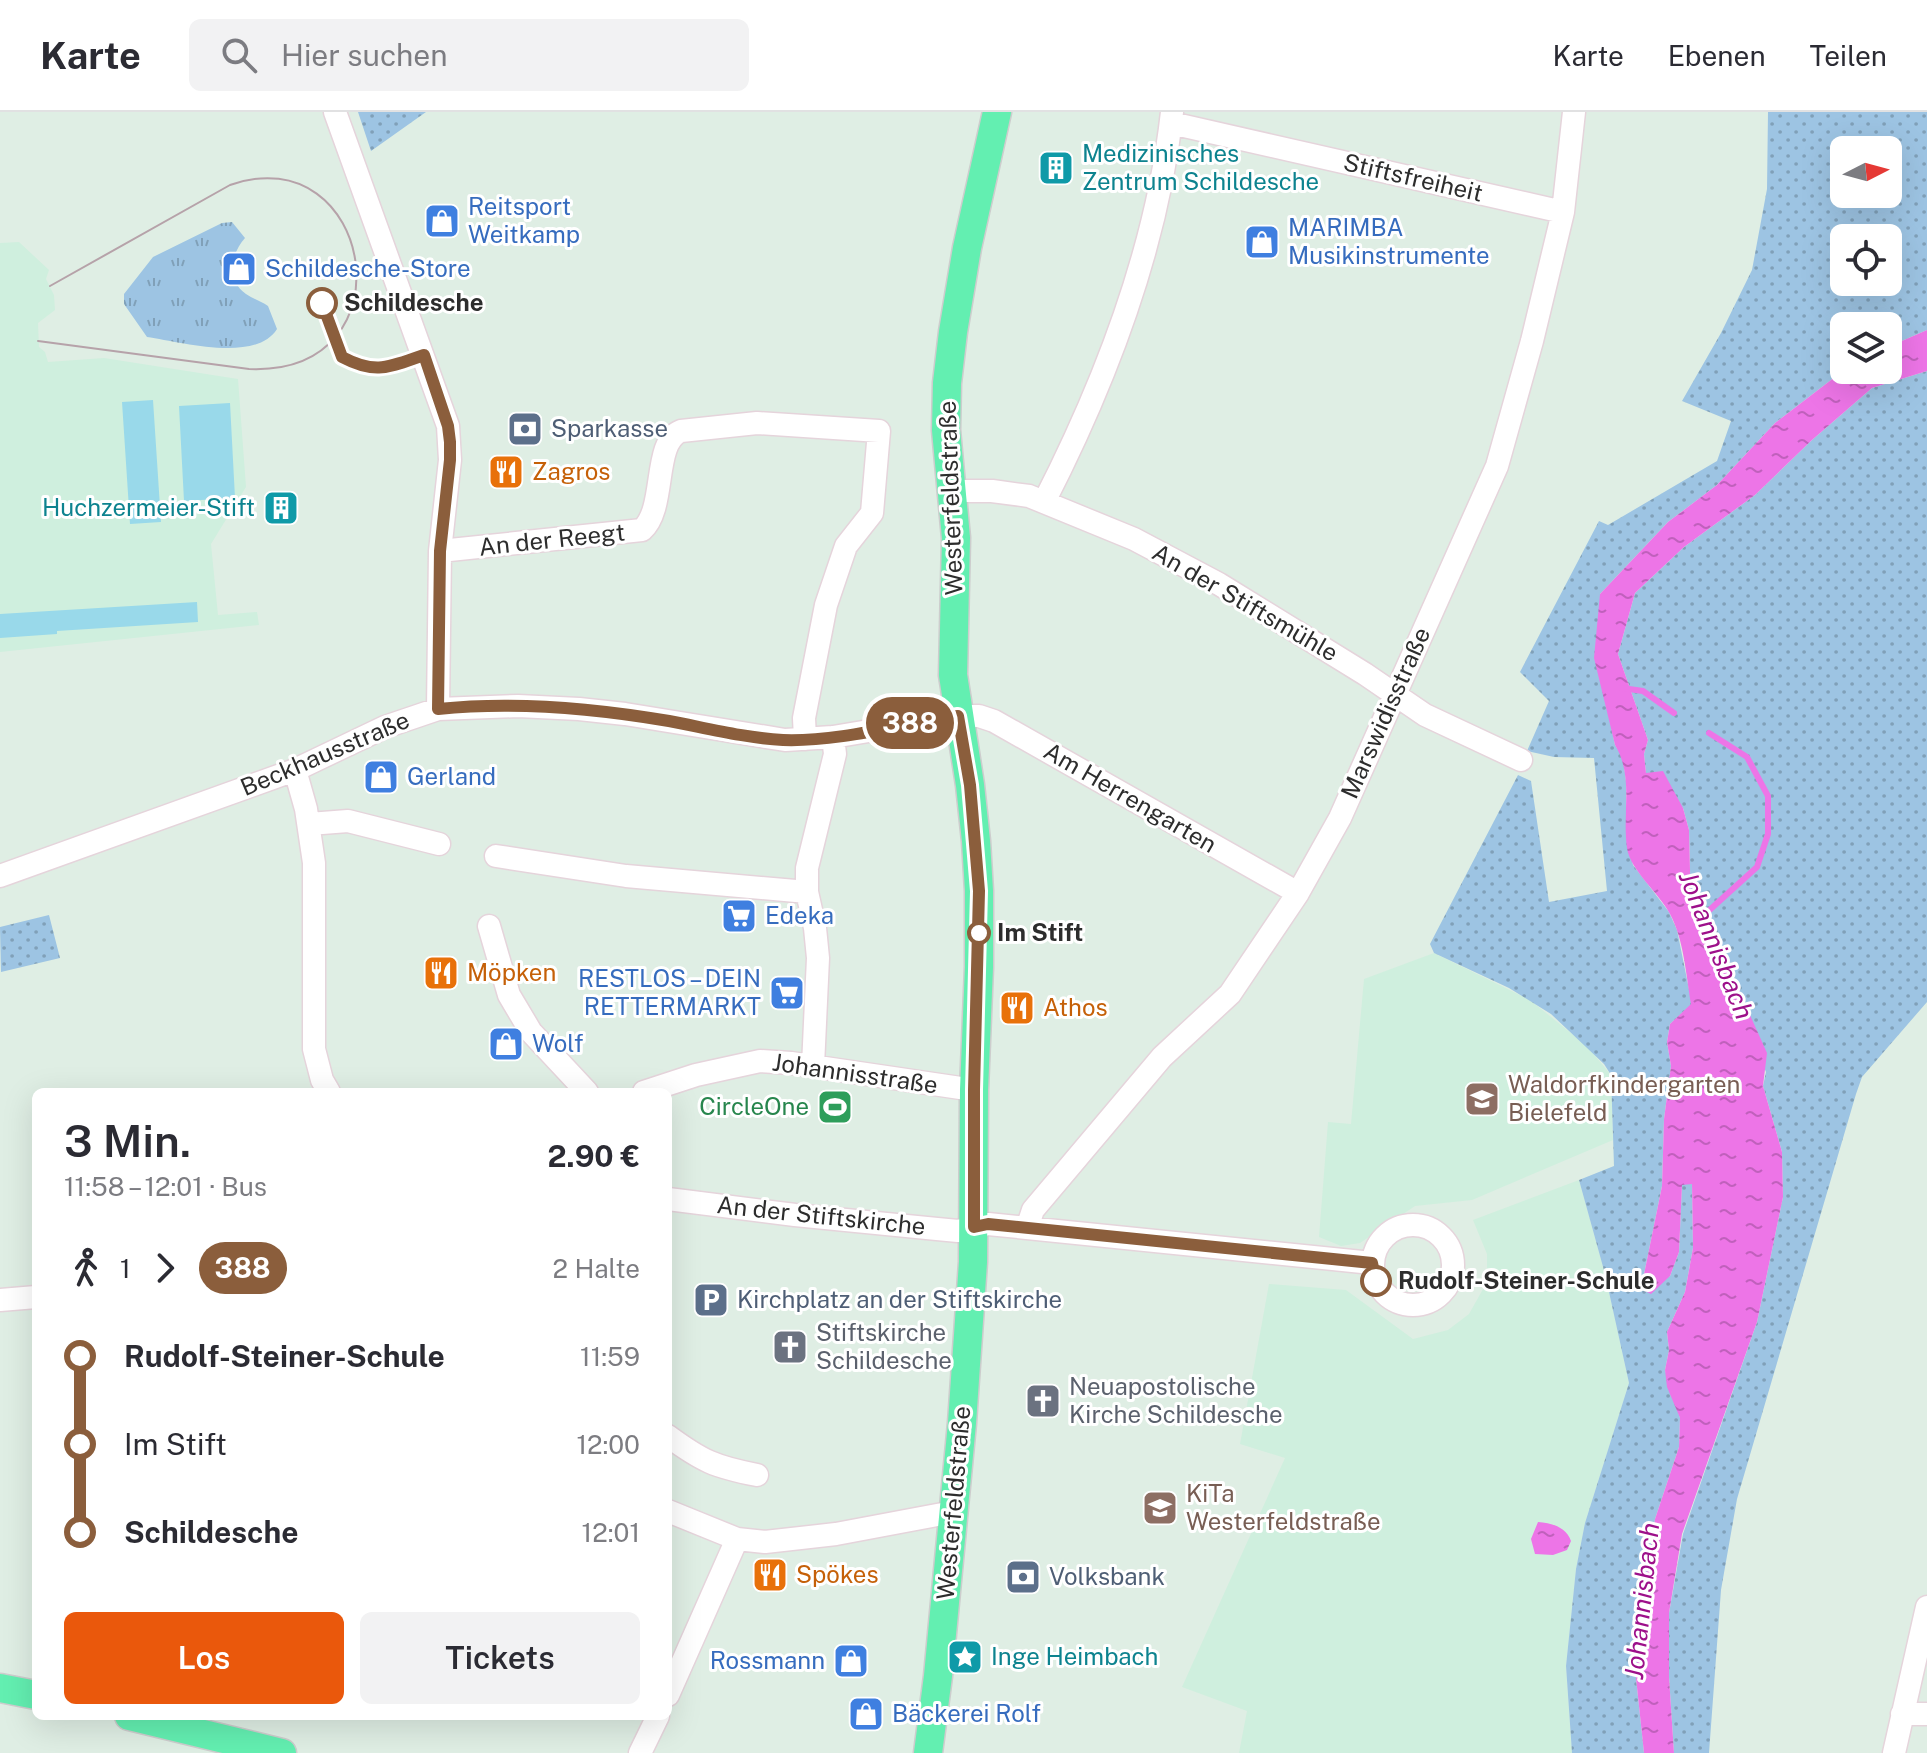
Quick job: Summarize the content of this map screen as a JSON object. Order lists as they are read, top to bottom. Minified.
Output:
{"streets":{"main road":["Westerfeldstraße"],"street":["Stiftsfreiheit","An der Reegt","An der Stiftsmühle","Marswidisstraße","Beckhausstraße","Am Herrengarten","Johannisstraße","An der Stiftskirche"]},"crossings":[["Stiftsfreiheit","Marswidisstraße"],["Westerfeldstraße","An der Stiftsmühle"],["Westerfeldstraße","Beckhausstraße"],["Westerfeldstraße","Am Herrengarten"],["Westerfeldstraße","Johannisstraße"],["Westerfeldstraße","An der Stiftskirche"],["An der Reegt","Beckhausstraße"],["An der Stiftsmühle","Marswidisstraße"],["Marswidisstraße","Am Herrengarten"],["Marswidisstraße","An der Stiftskirche"],["Beckhausstraße","Am Herrengarten"]],"water":["Johannisbach"],"places":{"building":["Medizinisches Zentrum Schildesche","Huchzermeier-Stift"],"shop":["Reitsport Weitkamp","MARIMBA Musikinstrumente","Schildesche-Store","Gerland","Wolf","Rossmann","Bäckerei Rolf"],"other":["Schildesche","Im Stift","Rudolf-Steiner-Schule"],"bank":["Sparkasse","Volksbank"],"restaurant":["Zagros","Möpken","Athos","Spökes"],"supermarket":["Edeka","RESTLOS – DEIN RETTERMARKT"],"school or university":["Waldorfkindergarten Bielefeld","KiTa Westerfeldstraße"],"sports":["CircleOne"],"parking":["Kirchplatz an der Stiftskirche"],"church":["Stiftskirche Schildesche","Neuapostolische Kirche Schildesche"],"place":["Inge Heimbach"]},"lines":["bus line 388"],"north":"right","page":{"header":"Karte","search":"Hier suchen","nav":["Karte","Ebenen","Teilen"],"on_map":"388","heading":["3 Min.","11:58 – 12:01 · Bus","2.90 €"],"legs":["1","388","2 Halte"],"list":[{"name":"Rudolf-Steiner-Schule","value":"11:59"},{"name":"Im Stift","value":"12:00"},{"name":"Schildesche","value":"12:01"}],"buttons":["Los","Tickets"]}}
